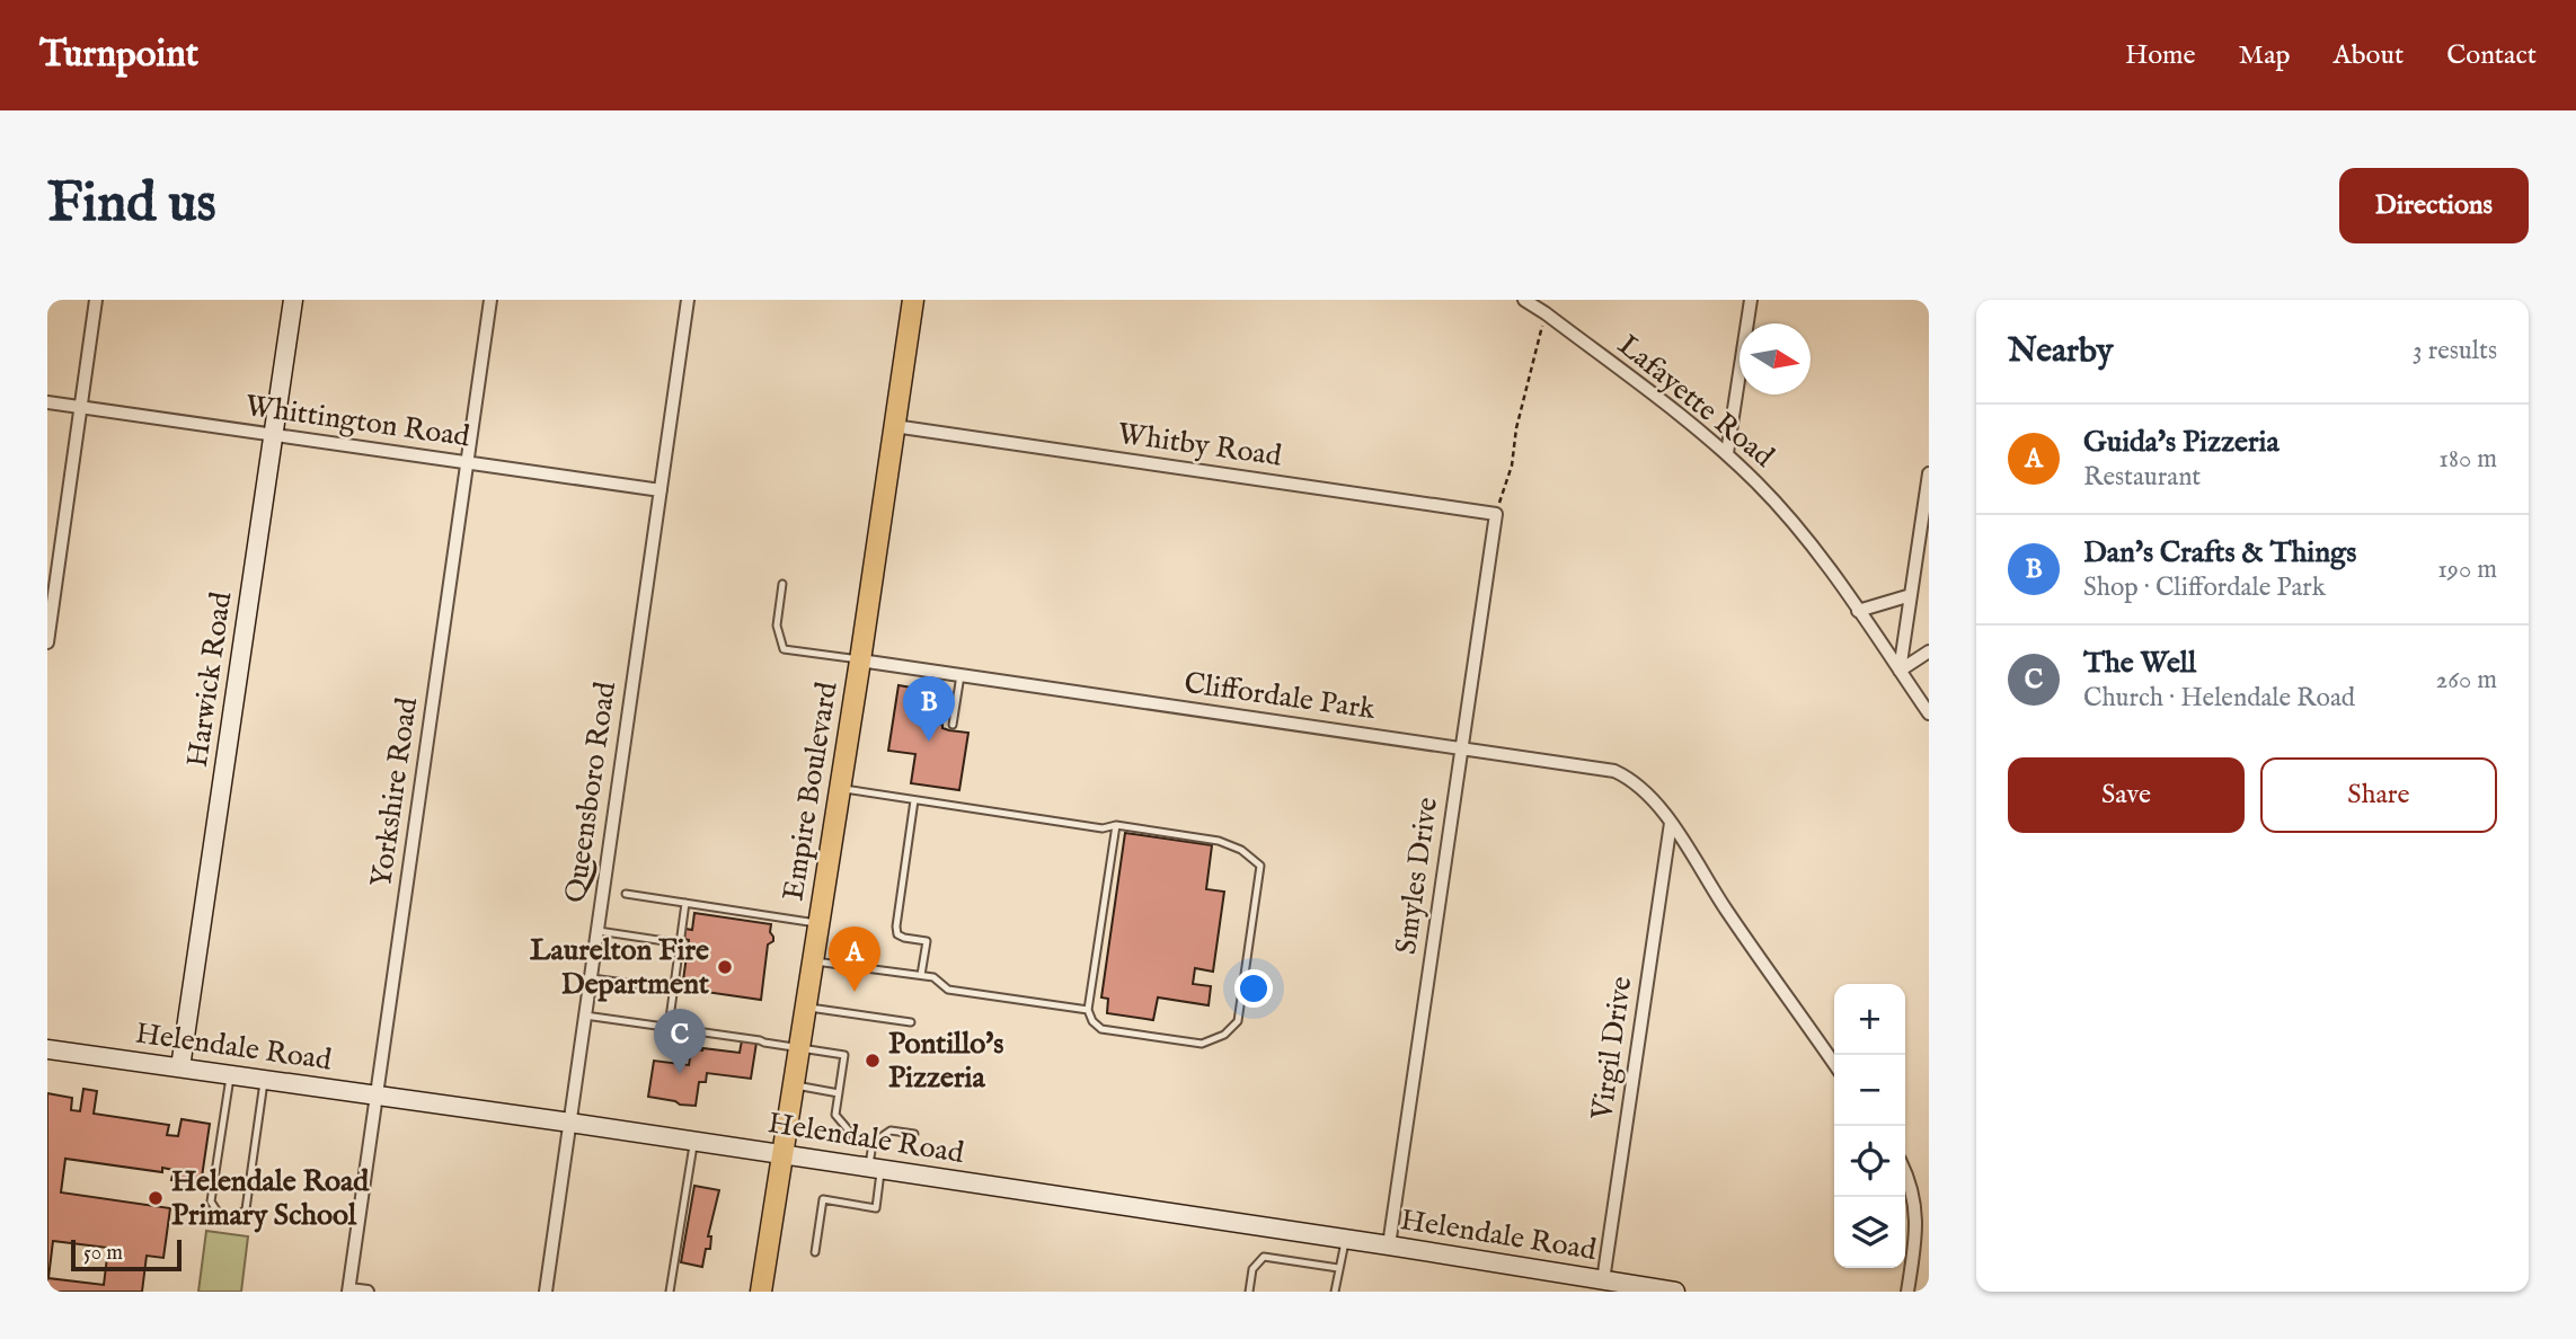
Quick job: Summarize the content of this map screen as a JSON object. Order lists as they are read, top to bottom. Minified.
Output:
{"streets":{"main road":["Empire Boulevard"],"street":["Lafayette Road","Whittington Road","Whitby Road","Harwick Road","Cliffordale Park","Yorkshire Road","Queensboro Road","Smyles Drive","Helendale Road","Virgil Drive"]},"crossings":[["Whittington Road","Harwick Road"],["Whittington Road","Yorkshire Road"],["Whittington Road","Queensboro Road"],["Whitby Road","Empire Boulevard"],["Whitby Road","Smyles Drive"],["Harwick Road","Helendale Road"],["Cliffordale Park","Empire Boulevard"],["Cliffordale Park","Smyles Drive"],["Cliffordale Park","Virgil Drive"],["Empire Boulevard","Helendale Road"],["Yorkshire Road","Helendale Road"],["Queensboro Road","Helendale Road"],["Smyles Drive","Helendale Road"],["Helendale Road","Virgil Drive"]],"places":["Laurelton Fire Department","Pontillo's Pizzeria","Helendale Road Primary School"],"scale_bar":"50 m","north":"right","page":{"header":"Turnpoint","nav":["Home","Map","About","Contact"],"buttons":["Directions",["Save","Share"]],"title":"Find us","heading":["Nearby","3 results"],"list":[{"mark":"A","name":"Guida's Pizzeria","note":"Restaurant","value":"180 m"},{"mark":"B","name":"Dan's Crafts & Things","note":"Shop · Cliffordale Park","value":"190 m"},{"mark":"C","name":"The Well","note":"Church · Helendale Road","value":"260 m"}],"pins":["B","A","C"],"map_buttons":["+","−"],"scale":"50 m"}}
